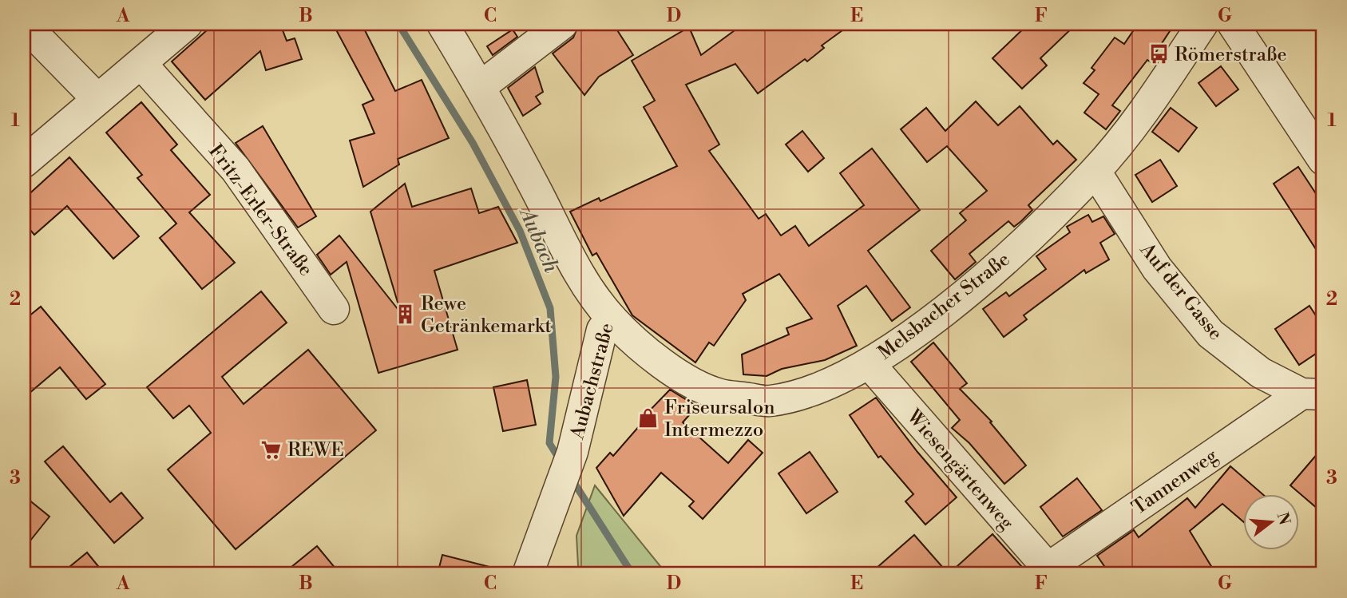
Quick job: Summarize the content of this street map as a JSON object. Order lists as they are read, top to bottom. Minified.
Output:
{"streets":{"street":["Fritz-Erler-Straße","Auf der Gasse","Melsbacher Straße","Aubachstraße","Wiesengärtenweg","Tannenweg"]},"crossings":[["Auf der Gasse","Melsbacher Straße"],["Auf der Gasse","Tannenweg"],["Melsbacher Straße","Aubachstraße"],["Melsbacher Straße","Wiesengärtenweg"],["Wiesengärtenweg","Tannenweg"]],"water":["Aubach"],"places":{"bus stop":["Römerstraße"],"building":["Rewe Getränkemarkt"],"shop":["Friseursalon Intermezzo"],"supermarket":["REWE"]},"north":"right","grid":{"columns":["A","B","C","D","E","F","G"],"rows":["1","2","3"]}}
